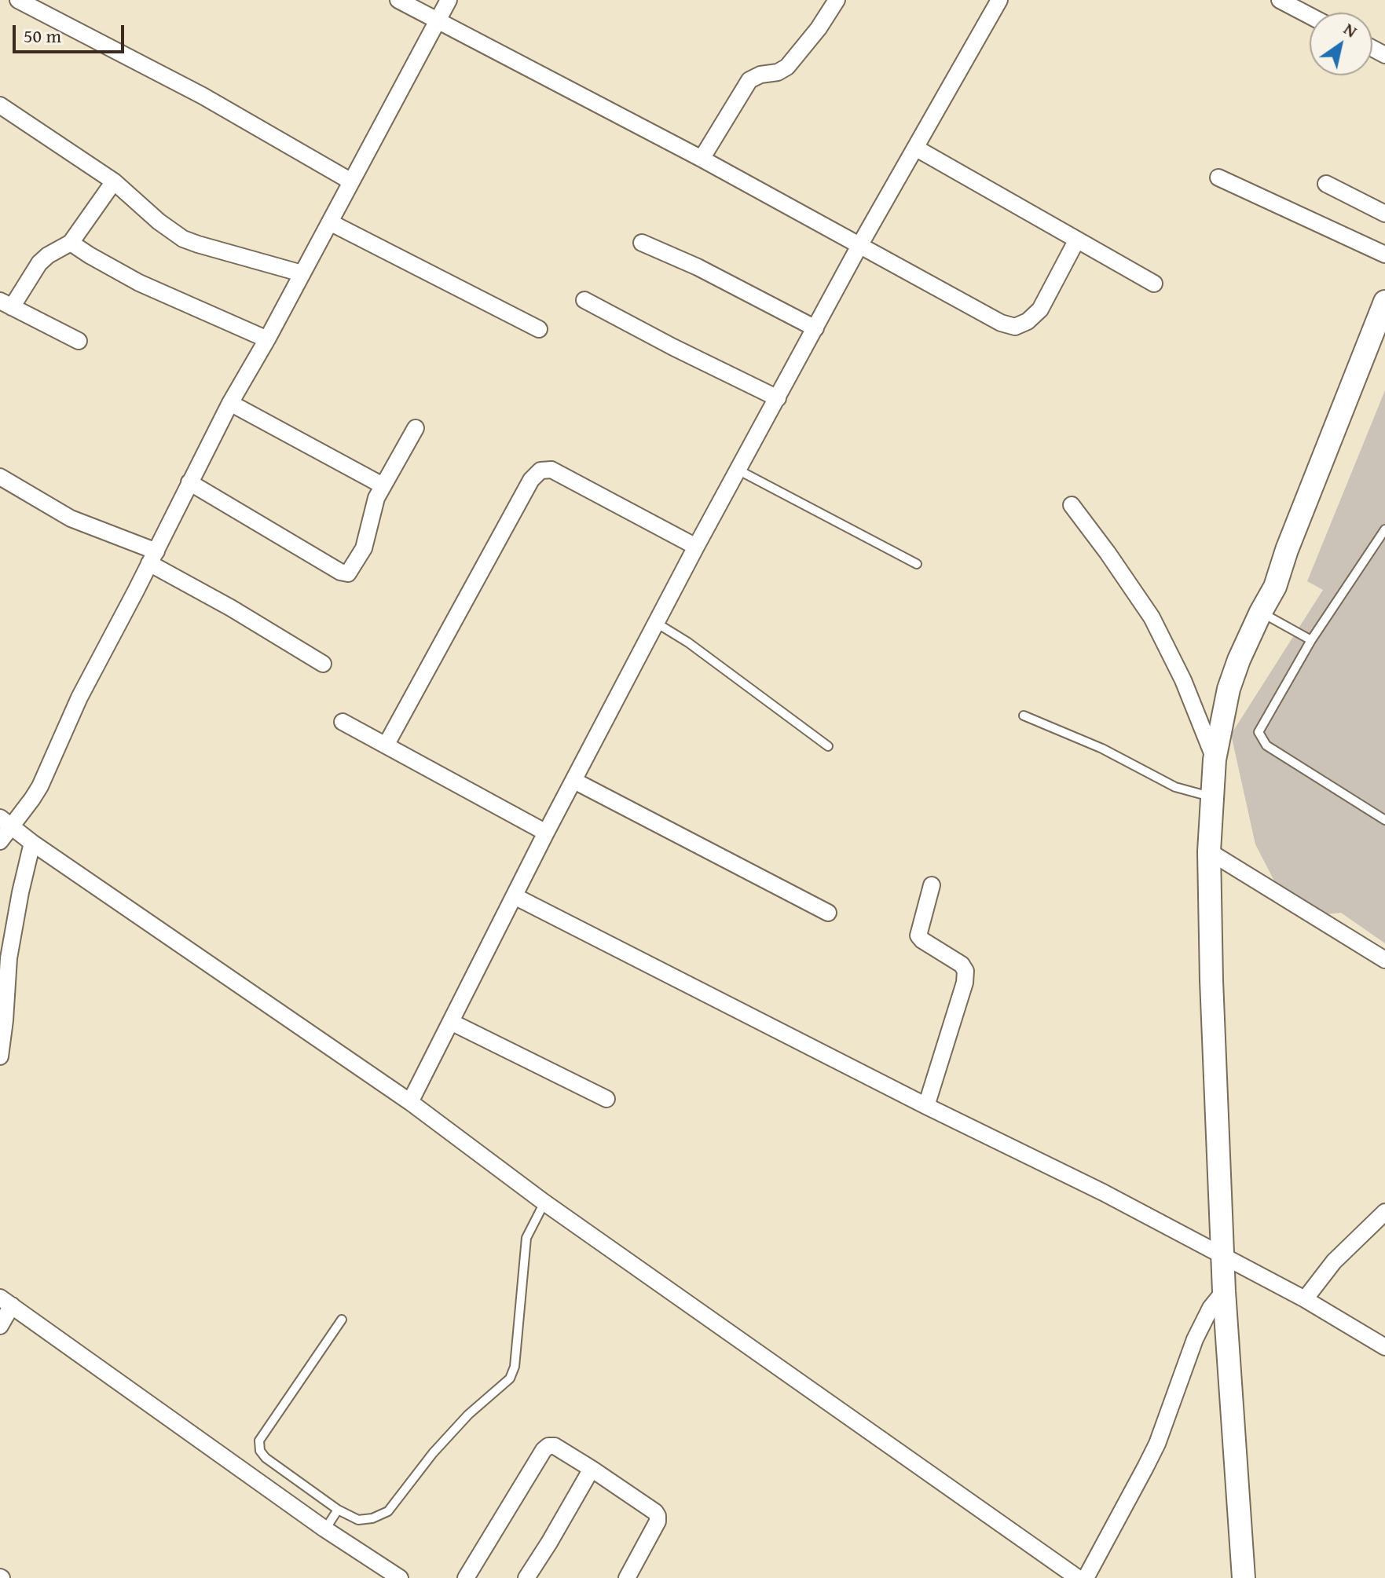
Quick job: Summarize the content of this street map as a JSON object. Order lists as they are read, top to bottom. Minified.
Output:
{"scale_bar":"50 m","north":"top right"}
